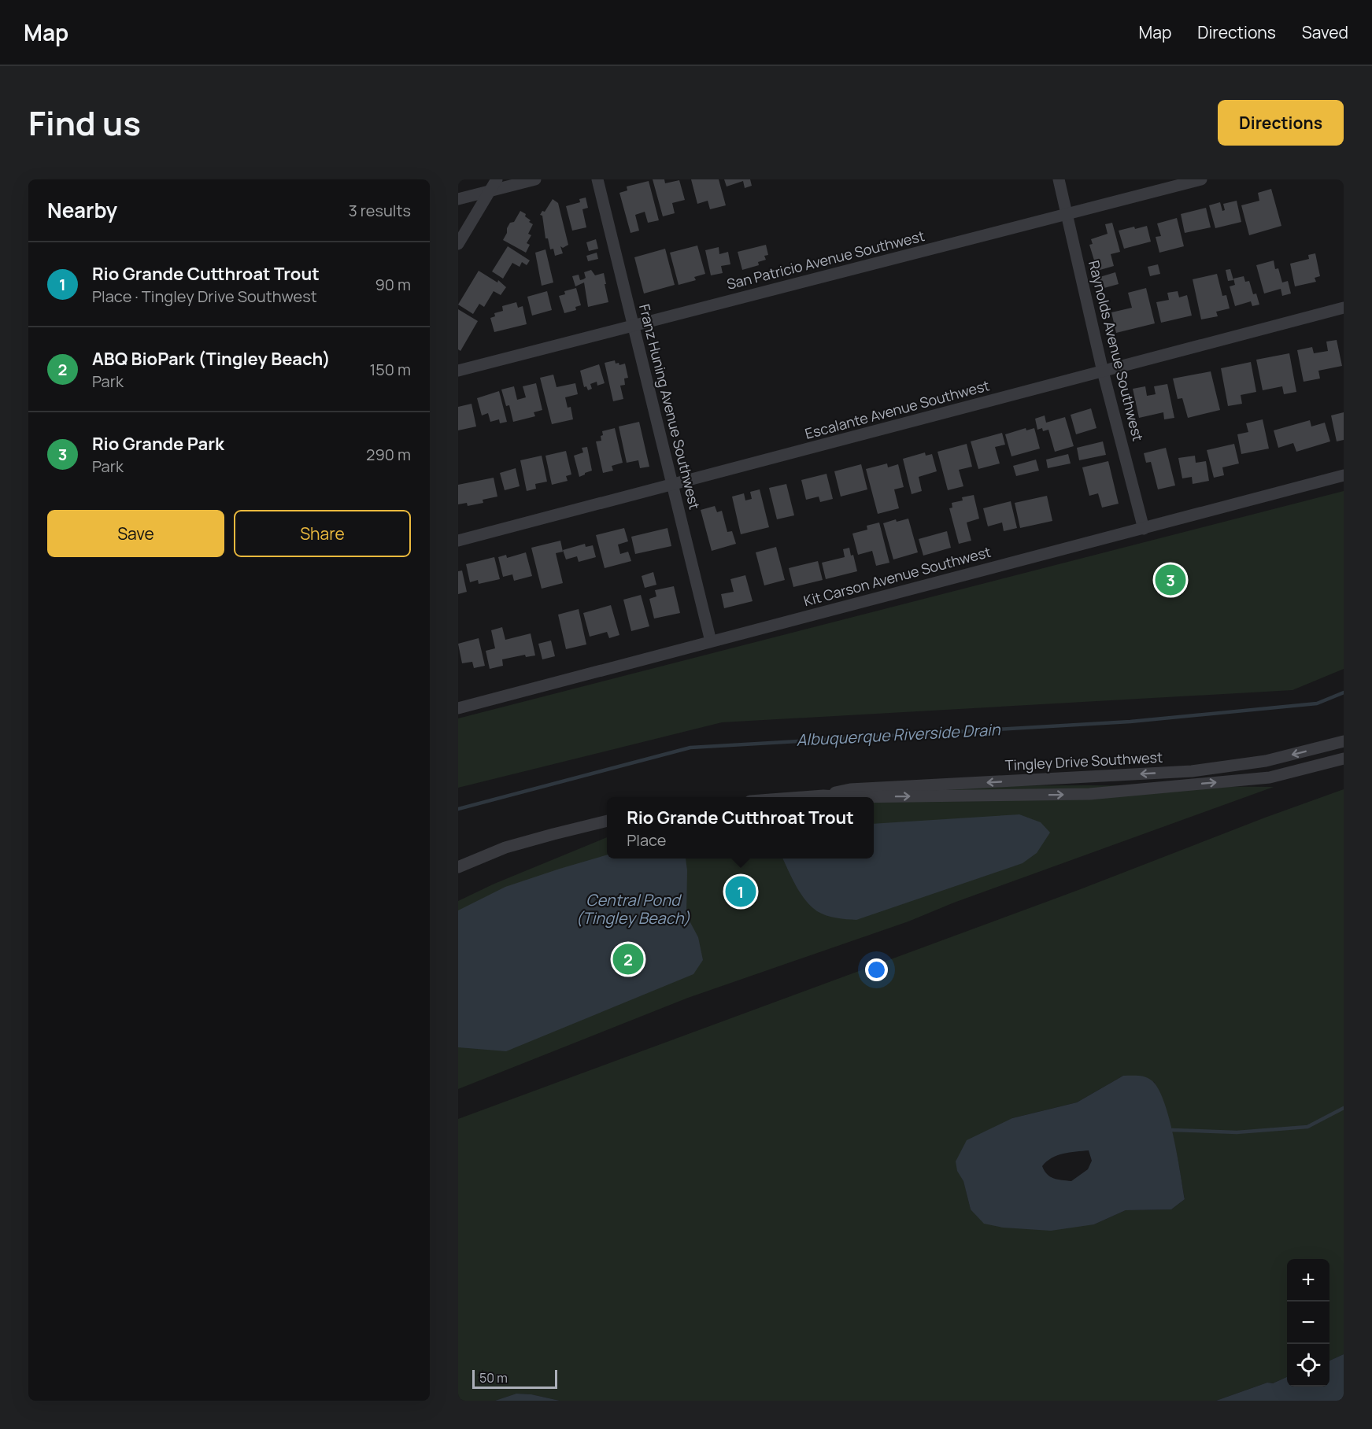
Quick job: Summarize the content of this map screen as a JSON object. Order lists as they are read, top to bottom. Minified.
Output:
{"streets":{"street":["San Patricio Avenue Southwest","Raynolds Avenue Southwest","Franz Huning Avenue Southwest","Escalante Avenue Southwest","Kit Carson Avenue Southwest","Tingley Drive Southwest"]},"crossings":[["San Patricio Avenue Southwest","Raynolds Avenue Southwest"],["San Patricio Avenue Southwest","Franz Huning Avenue Southwest"],["Raynolds Avenue Southwest","Escalante Avenue Southwest"],["Raynolds Avenue Southwest","Kit Carson Avenue Southwest"],["Franz Huning Avenue Southwest","Escalante Avenue Southwest"],["Franz Huning Avenue Southwest","Kit Carson Avenue Southwest"]],"water":["Albuquerque Riverside Drain","Central Pond (Tingley Beach)"],"scale_bar":"50 m","page":{"header":"Map","nav":["Map","Directions","Saved"],"title":"Find us","buttons":["Directions",["Save","Share"]],"heading":["Nearby","3 results"],"list":[{"mark":"1","name":"Rio Grande Cutthroat Trout","note":"Place · Tingley Drive Southwest","value":"90 m"},{"mark":"2","name":"ABQ BioPark (Tingley Beach)","note":"Park","value":"150 m"},{"mark":"3","name":"Rio Grande Park","note":"Park","value":"290 m"}],"pins":["3","1","2"],"popup":["Rio Grande Cutthroat Trout","Place"],"map_buttons":["+","−"],"scale":"50 m"}}
